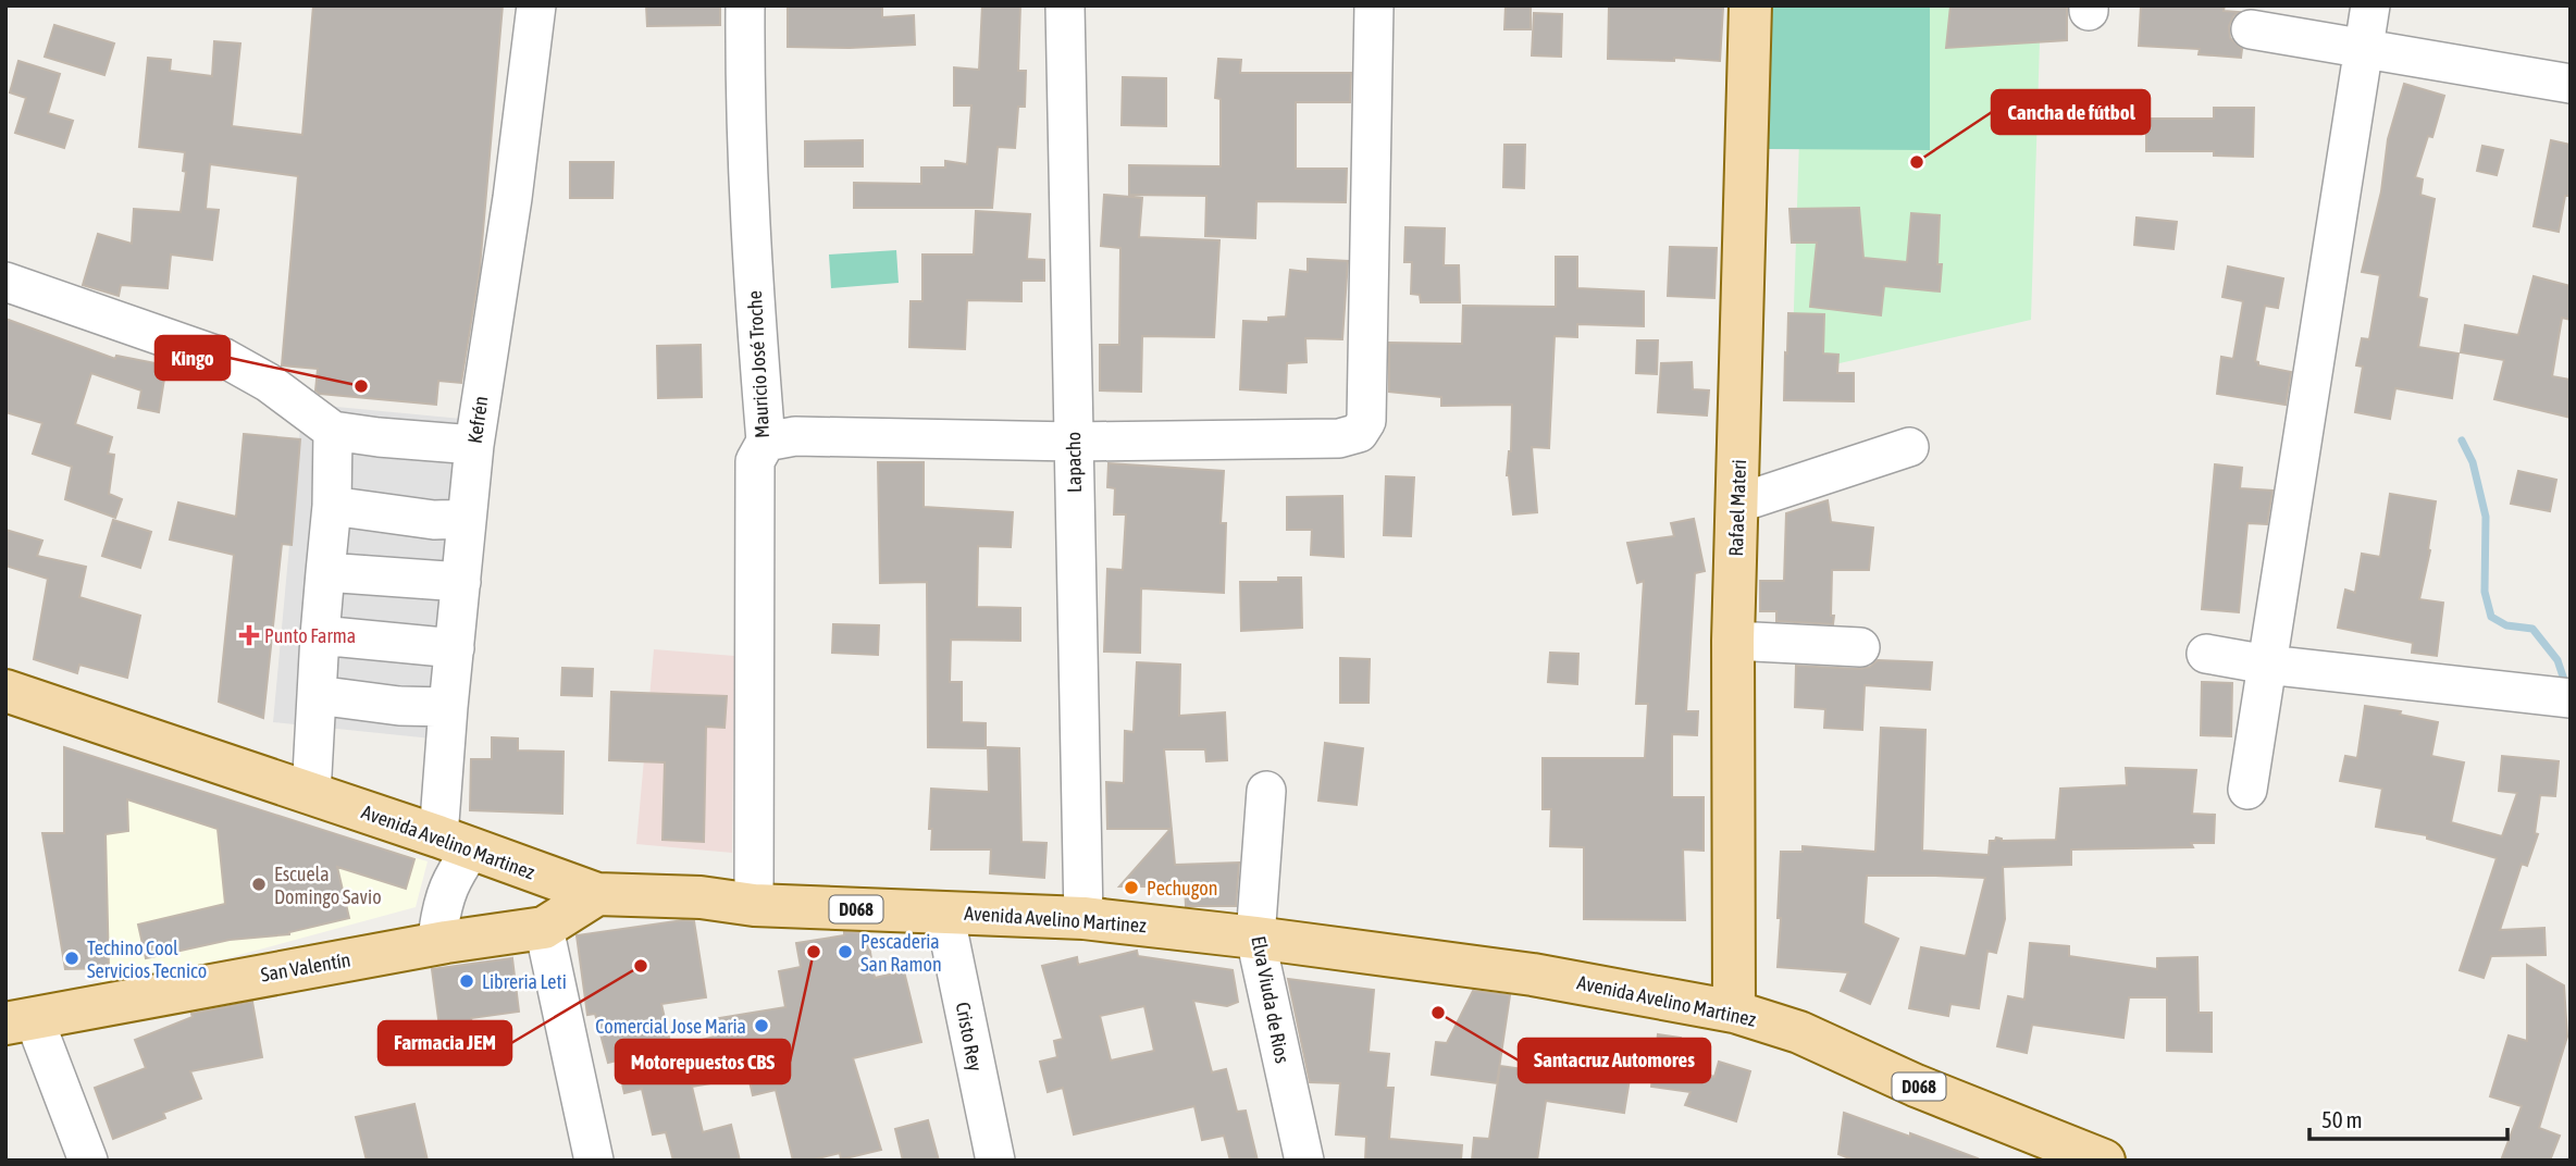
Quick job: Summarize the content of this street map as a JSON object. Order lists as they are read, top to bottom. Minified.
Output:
{"streets":{"main road":["Rafael Materi","Avenida Avelino Martinez","D068","San Valentín"],"street":["Mauricio José Troche","Kefrén","Lapacho","Elva Viuda de Rios","Cristo Rey"]},"crossings":[["Mauricio José Troche","Avenida Avelino Martinez"],["Kefrén","Avenida Avelino Martinez"],["Lapacho","Avenida Avelino Martinez"],["Rafael Materi","Avenida Avelino Martinez"],["Avenida Avelino Martinez","San Valentín"],["Avenida Avelino Martinez","Elva Viuda de Rios"],["Avenida Avelino Martinez","Cristo Rey"]],"places":{"other":["Cancha de fútbol","Kingo","Escuela Domingo Savio","Pechugon","Motorepuestos CBS","Pescaderia San Ramon","Techino Cool Servicios Tecnico","Farmacia JEM","Libreria Leti","Santacruz Automores","Comercial Jose Maria"],"health":["Punto Farma"]},"scale_bar":"50 m"}
